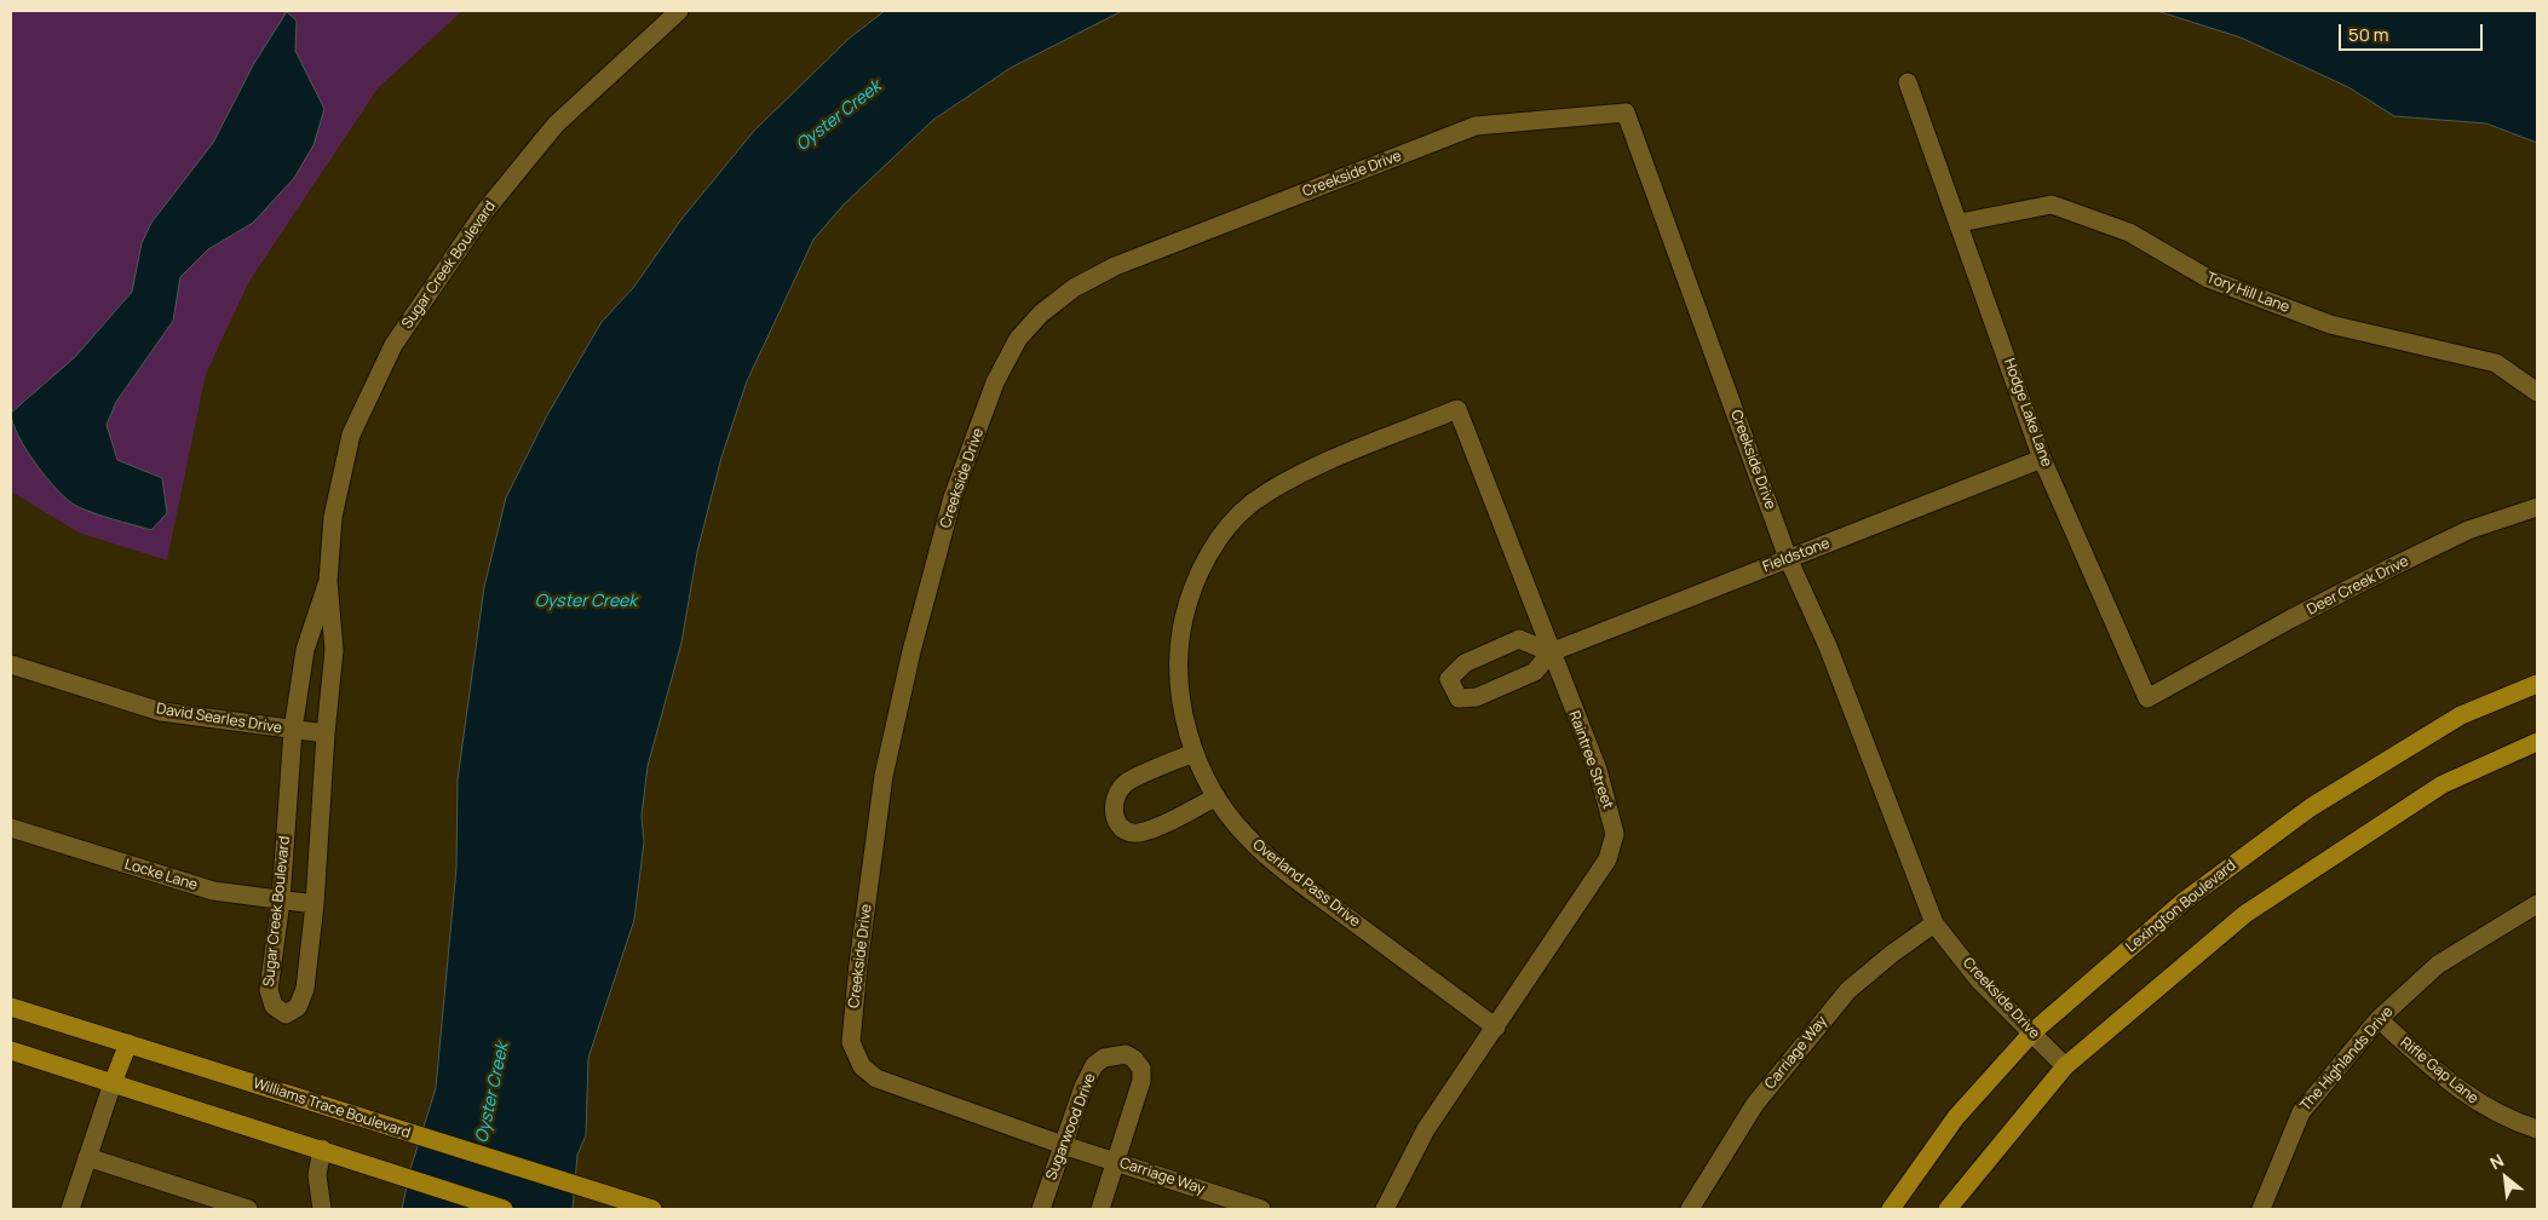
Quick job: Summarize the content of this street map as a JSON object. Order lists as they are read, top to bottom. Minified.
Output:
{"streets":{"main road":["Lexington Boulevard","Williams Trace Boulevard"],"street":["Creekside Drive","Sugar Creek Boulevard","Tory Hill Lane","Hodge Lake Lane","Fieldstone","Deer Creek Drive","David Searles Drive","Raintree Street","Locke Lane","Overland Pass Drive","Carriage Way","The Highlands Drive","Rifle Gap Lane","Sugarwood Drive"]},"crossings":[["Creekside Drive","Fieldstone"],["Creekside Drive","Lexington Boulevard"],["Creekside Drive","Carriage Way"],["Creekside Drive","Sugarwood Drive"],["Sugar Creek Boulevard","David Searles Drive"],["Sugar Creek Boulevard","Locke Lane"],["Tory Hill Lane","Hodge Lake Lane"],["Hodge Lake Lane","Fieldstone"],["Hodge Lake Lane","Deer Creek Drive"],["Fieldstone","Raintree Street"],["Raintree Street","Overland Pass Drive"],["Carriage Way","Sugarwood Drive"],["The Highlands Drive","Rifle Gap Lane"]],"water":["Oyster Creek"],"scale_bar":"50 m","north":"top left"}
